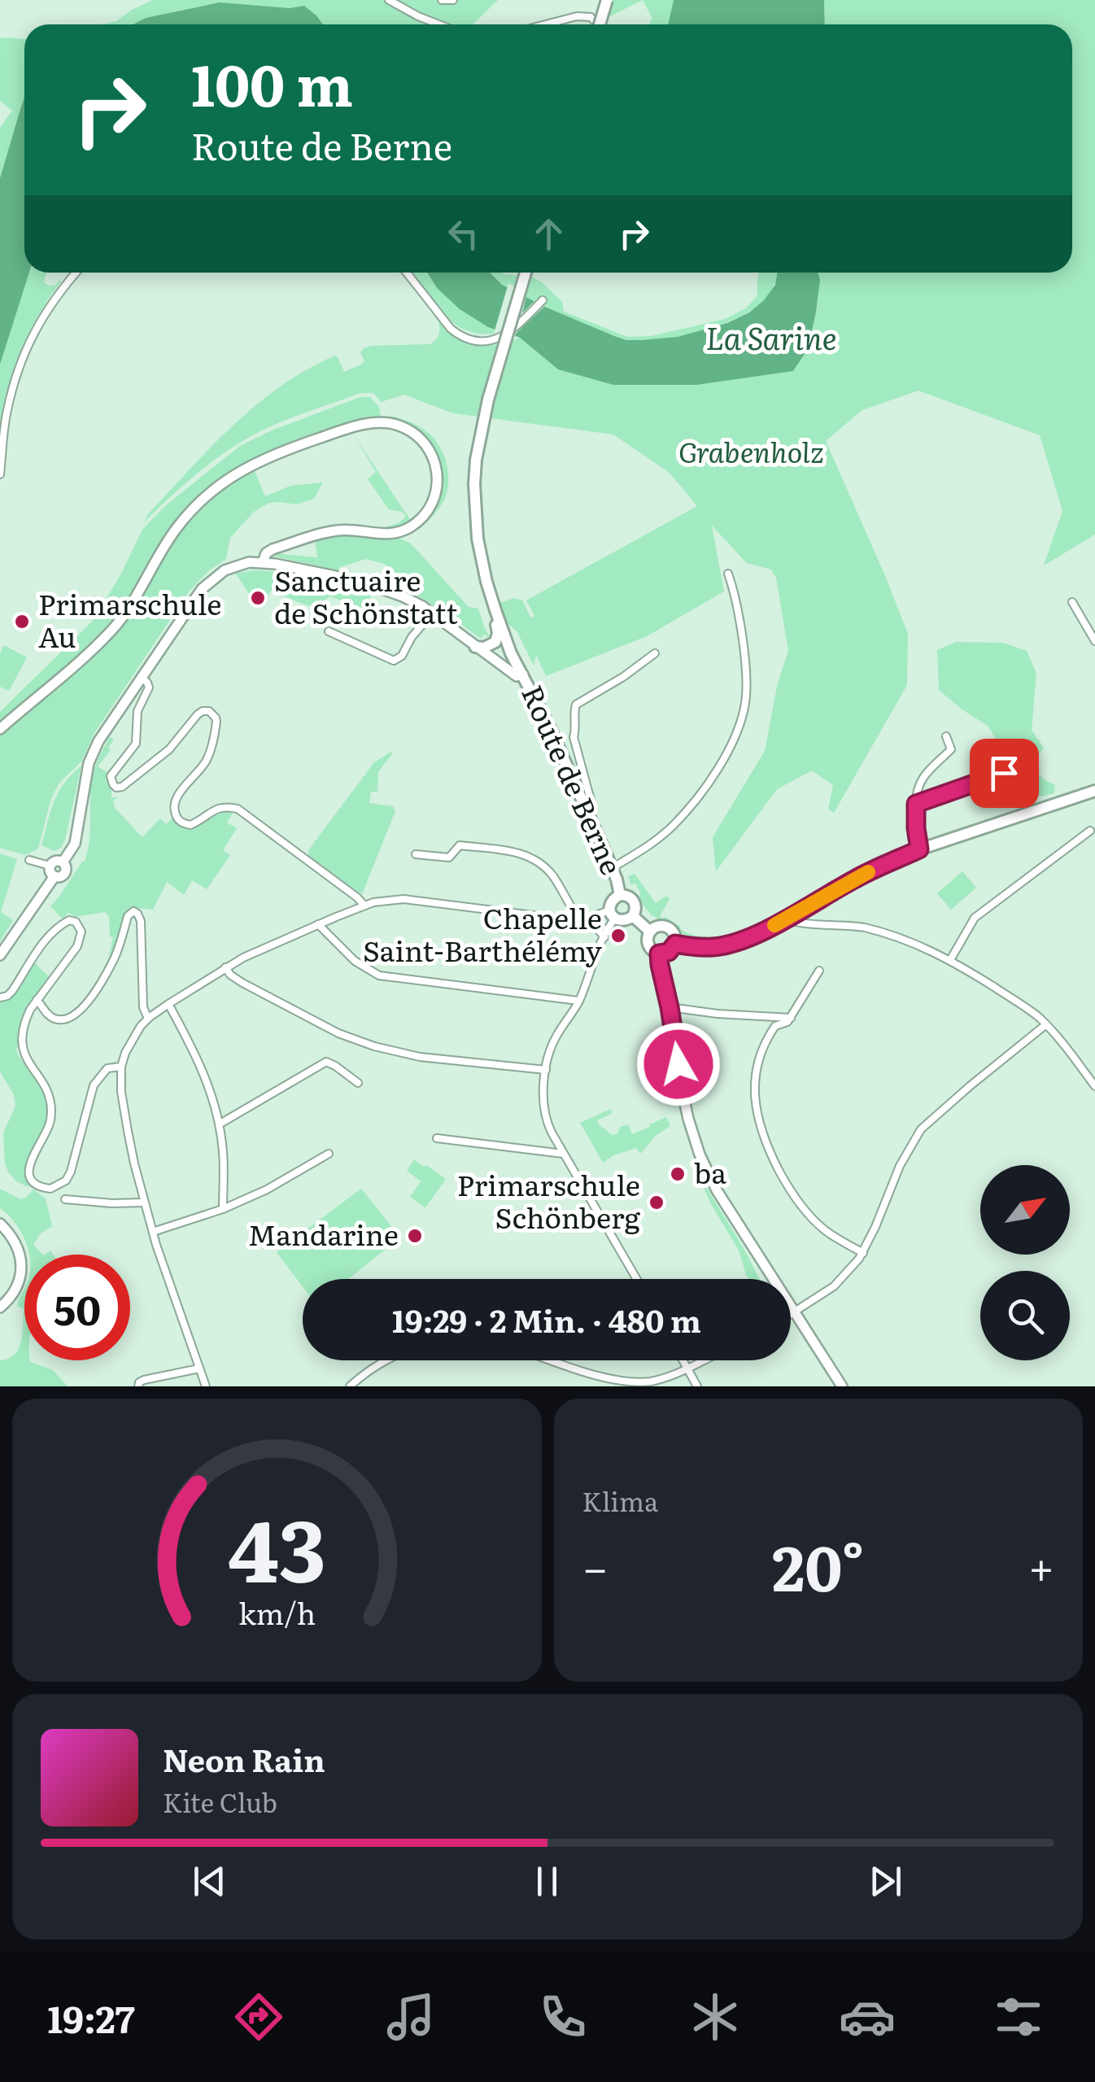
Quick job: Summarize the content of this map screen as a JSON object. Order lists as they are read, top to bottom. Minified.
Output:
{"streets":{"main road":["Route de Berne"]},"water":["La Sarine"],"parks":["Grabenholz"],"places":["Sanctuaire de Schönstatt","Primarschule Au","Chapelle Saint-Barthélémy","ba","Primarschule Schönberg","Mandarine"],"north":"top right","page":{"turn":["100 m","Route de Berne"],"limit":"50","trip":"19:29 · 2 Min. · 480 m","tile":"Klima","heat":["−","20°","+"],"song":["Neon Rain","Kite Club"],"tabs":"19:27","gauge":["43","km/h"]}}
